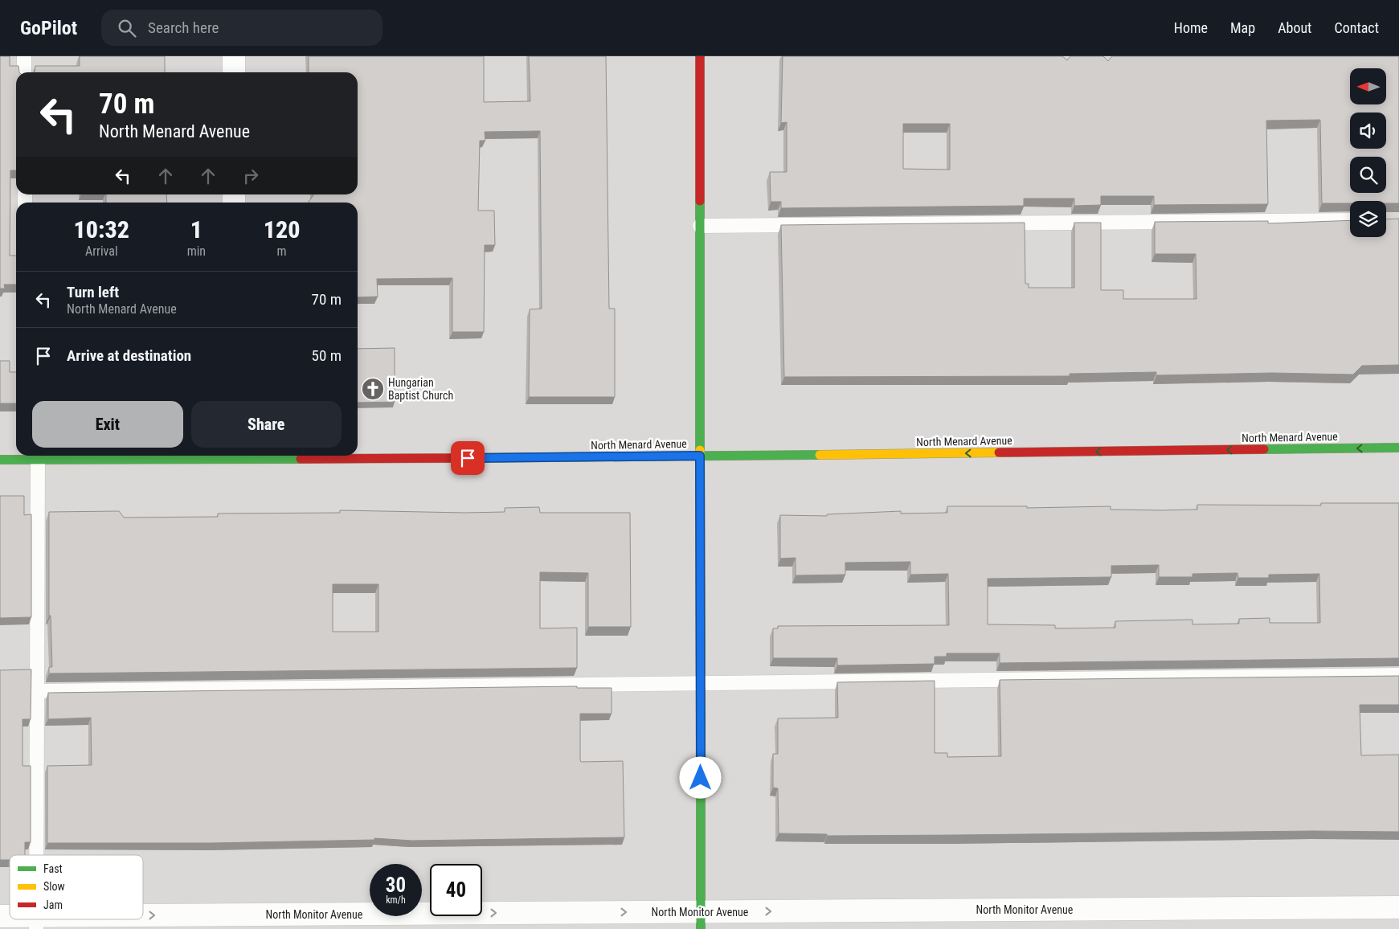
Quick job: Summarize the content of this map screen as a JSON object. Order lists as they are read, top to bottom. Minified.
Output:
{"streets":{"street":["North Menard Avenue","North Monitor Avenue"]},"one_way":["North Menard Avenue","North Monitor Avenue"],"places":{"church":["Hungarian Baptist Church"]},"legend":["Fast","Slow","Jam"],"north":"left","page":{"header":"GoPilot","search":"Search here","nav":["Home","Map","About","Contact"],"turn":["70 m","North Menard Avenue"],"eta":["10:32","Arrival","1","min","120","m"],"list":[{"name":"Turn left","note":"North Menard Avenue","value":"70 m"},{"name":"Arrive at destination","value":"50 m"}],"buttons":["Exit","Share"],"speed":"30 km/h","limit":"40"}}
